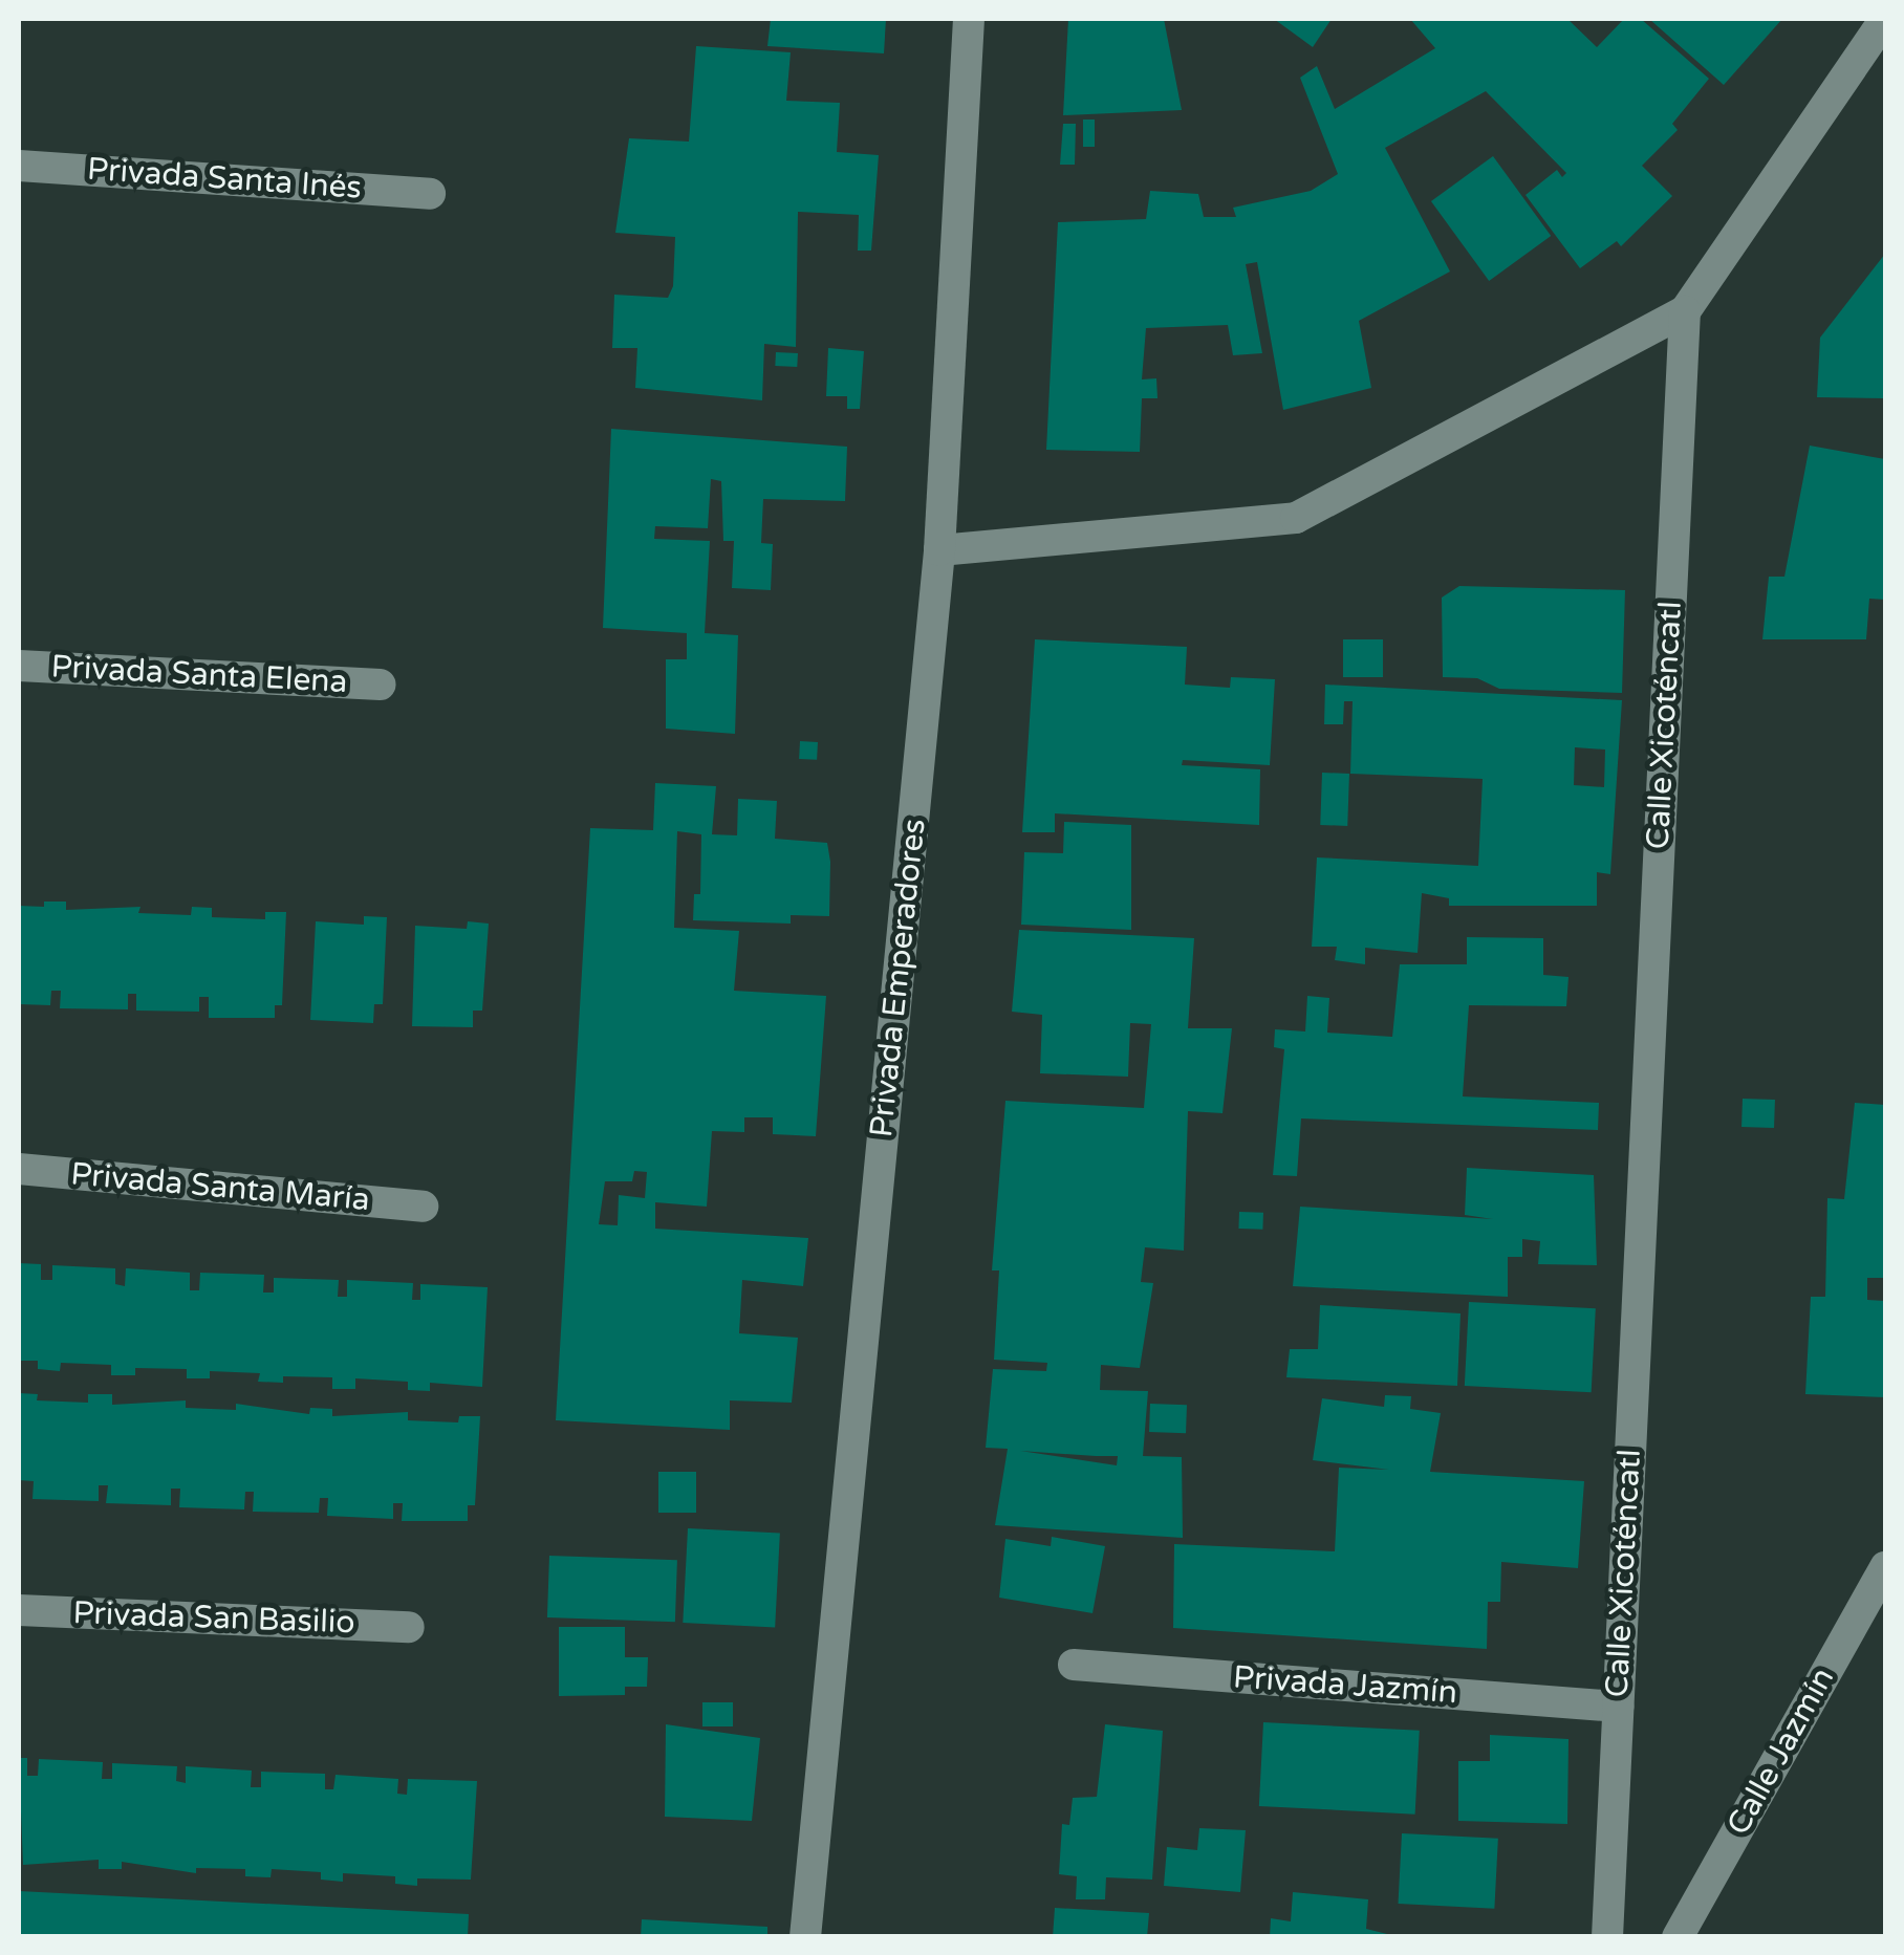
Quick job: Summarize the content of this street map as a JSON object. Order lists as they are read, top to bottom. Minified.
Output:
{"streets":{"street":["Privada Santa Inés","Privada Santa Elena","Calle Xicoténcatl","Privada Emperadores","Privada Santa María","Privada San Basilio","Privada Jazmín","Calle Jazmín"]},"crossings":[["Calle Xicoténcatl","Privada Jazmín"]]}
